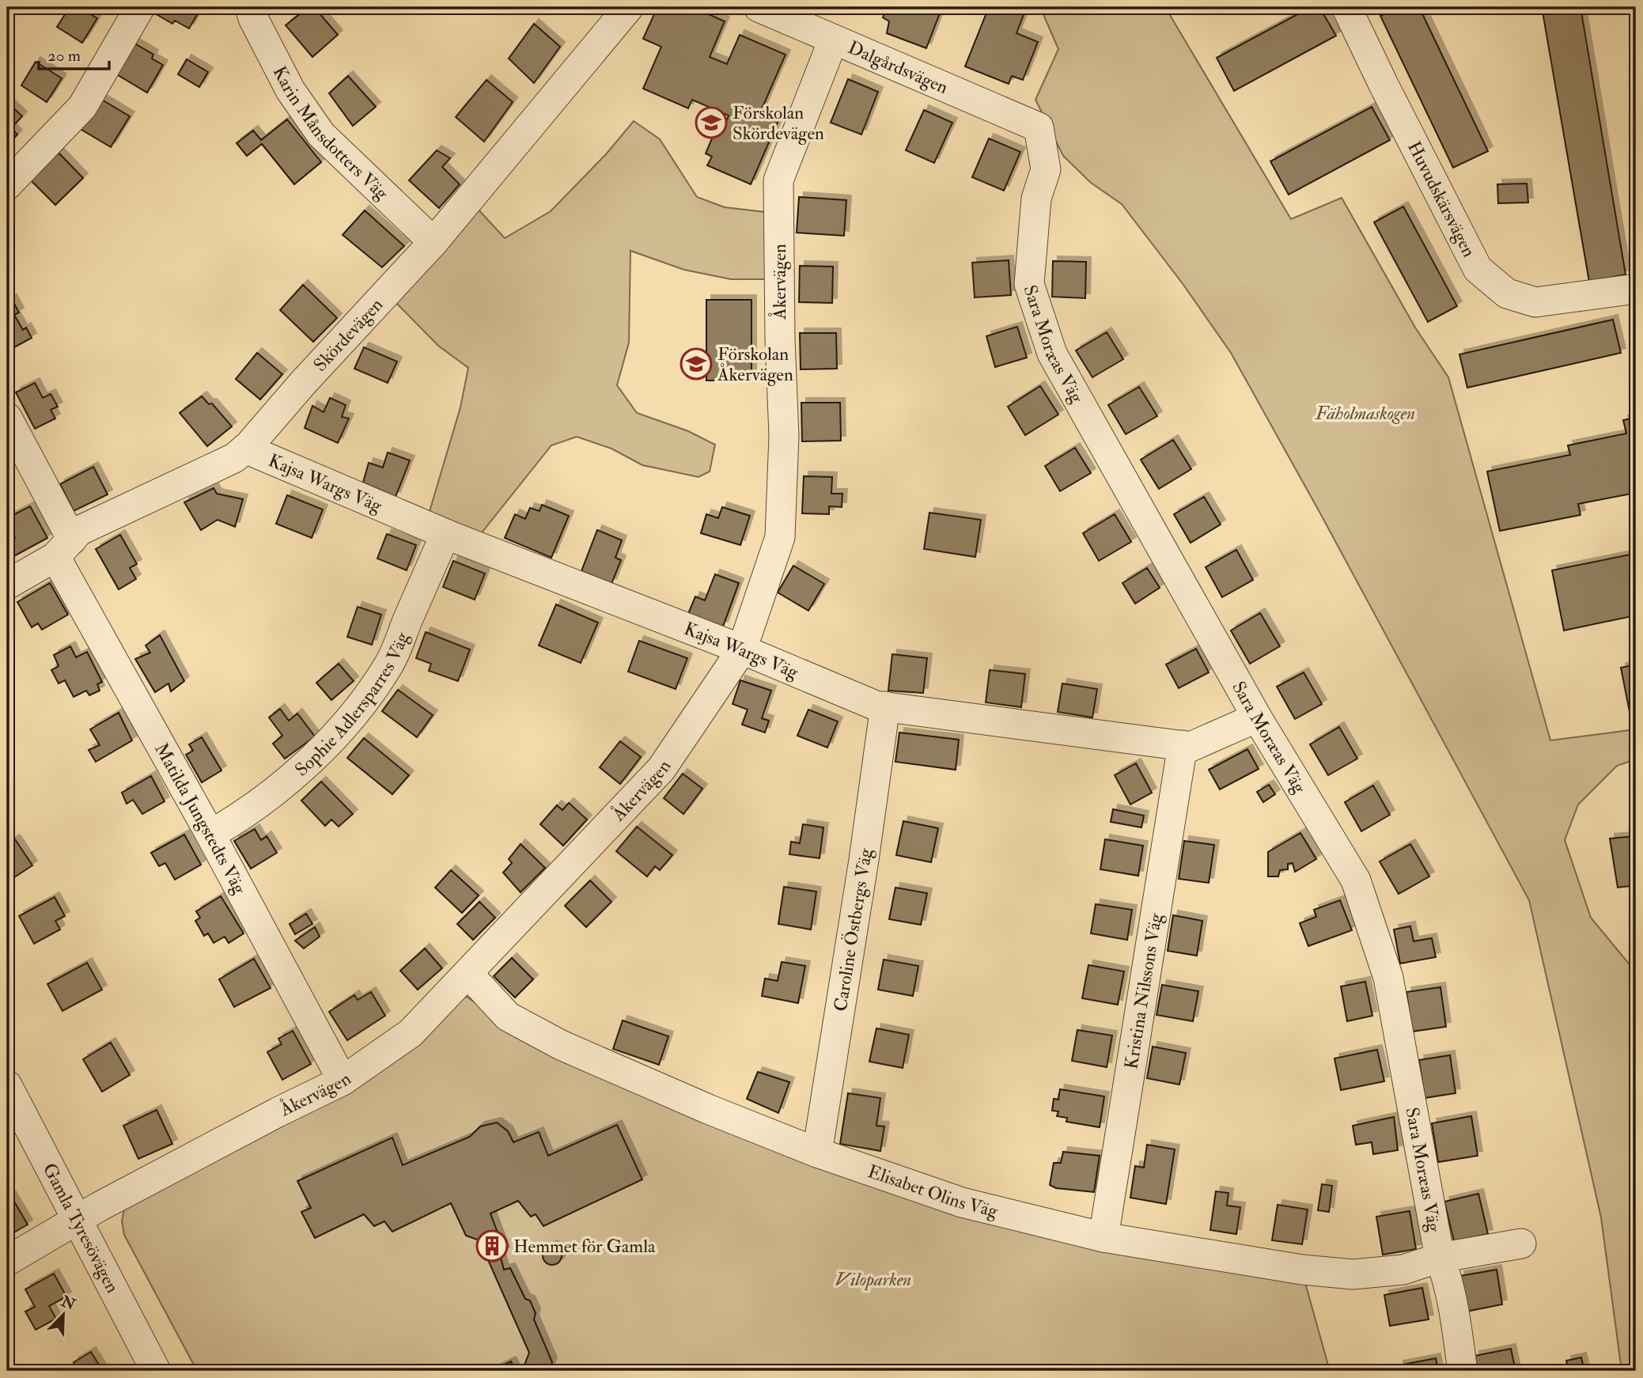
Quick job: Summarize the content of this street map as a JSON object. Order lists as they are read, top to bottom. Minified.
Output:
{"streets":{"street":["Dalgårdsvägen","Karin Månsdotters Väg","Huvudskärsvägen","Åkervägen","Skördevägen","Sara Moræas Väg","Kajsa Wargs Väg","Sophie Adlersparres Väg","Matilda Jungstedts Väg","Caroline Östbergs Väg","Kristina Nilssons Väg","Elisabet Olins Väg","Gamla Tyresövägen"]},"crossings":[["Dalgårdsvägen","Åkervägen"],["Dalgårdsvägen","Sara Moræas Väg"],["Karin Månsdotters Väg","Skördevägen"],["Åkervägen","Kajsa Wargs Väg"],["Åkervägen","Matilda Jungstedts Väg"],["Åkervägen","Elisabet Olins Väg"],["Åkervägen","Gamla Tyresövägen"],["Skördevägen","Kajsa Wargs Väg"],["Skördevägen","Matilda Jungstedts Väg"],["Sara Moræas Väg","Kajsa Wargs Väg"],["Sara Moræas Väg","Elisabet Olins Väg"],["Kajsa Wargs Väg","Sophie Adlersparres Väg"],["Kajsa Wargs Väg","Caroline Östbergs Väg"],["Kajsa Wargs Väg","Kristina Nilssons Väg"],["Sophie Adlersparres Väg","Matilda Jungstedts Väg"],["Caroline Östbergs Väg","Elisabet Olins Väg"],["Kristina Nilssons Väg","Elisabet Olins Väg"]],"parks":["Fäholmaskogen","Viloparken"],"places":{"school or university":["Förskolan Skördevägen","Förskolan Åkervägen"],"building":["Hemmet för Gamla"]},"scale_bar":"20 m","north":"top right"}
